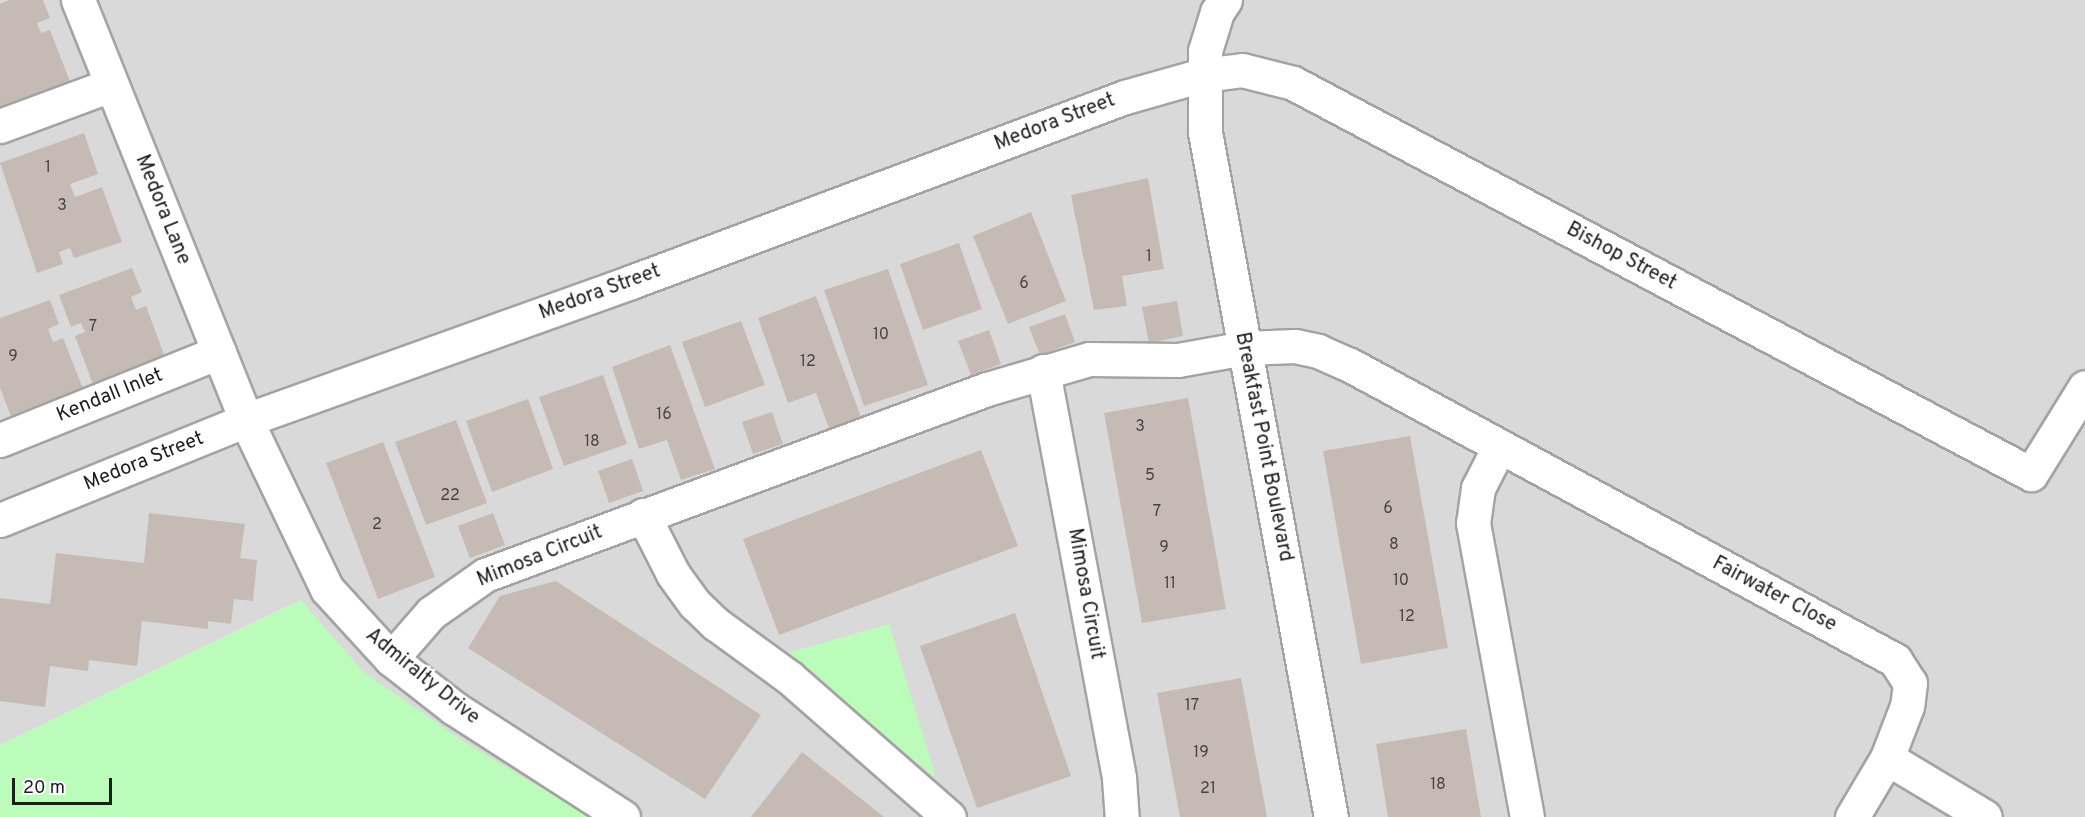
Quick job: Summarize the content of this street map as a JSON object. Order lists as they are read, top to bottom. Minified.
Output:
{"streets":{"street":["Medora Street","Medora Lane","Bishop Street","Kendall Inlet","Breakfast Point Boulevard","Mimosa Circuit","Fairwater Close","Admiralty Drive"]},"crossings":[["Medora Street","Medora Lane"],["Medora Street","Bishop Street"],["Medora Street","Breakfast Point Boulevard"],["Medora Street","Admiralty Drive"],["Medora Lane","Kendall Inlet"],["Medora Lane","Admiralty Drive"],["Bishop Street","Breakfast Point Boulevard"],["Breakfast Point Boulevard","Mimosa Circuit"],["Breakfast Point Boulevard","Fairwater Close"],["Mimosa Circuit","Fairwater Close"],["Mimosa Circuit","Admiralty Drive"]],"house_numbers":["1","3","1","6","7","10","9","12","16","3","18","5","22","6","7","2","8","9","10","11","12","17","19","18","21"],"scale_bar":"20 m"}
